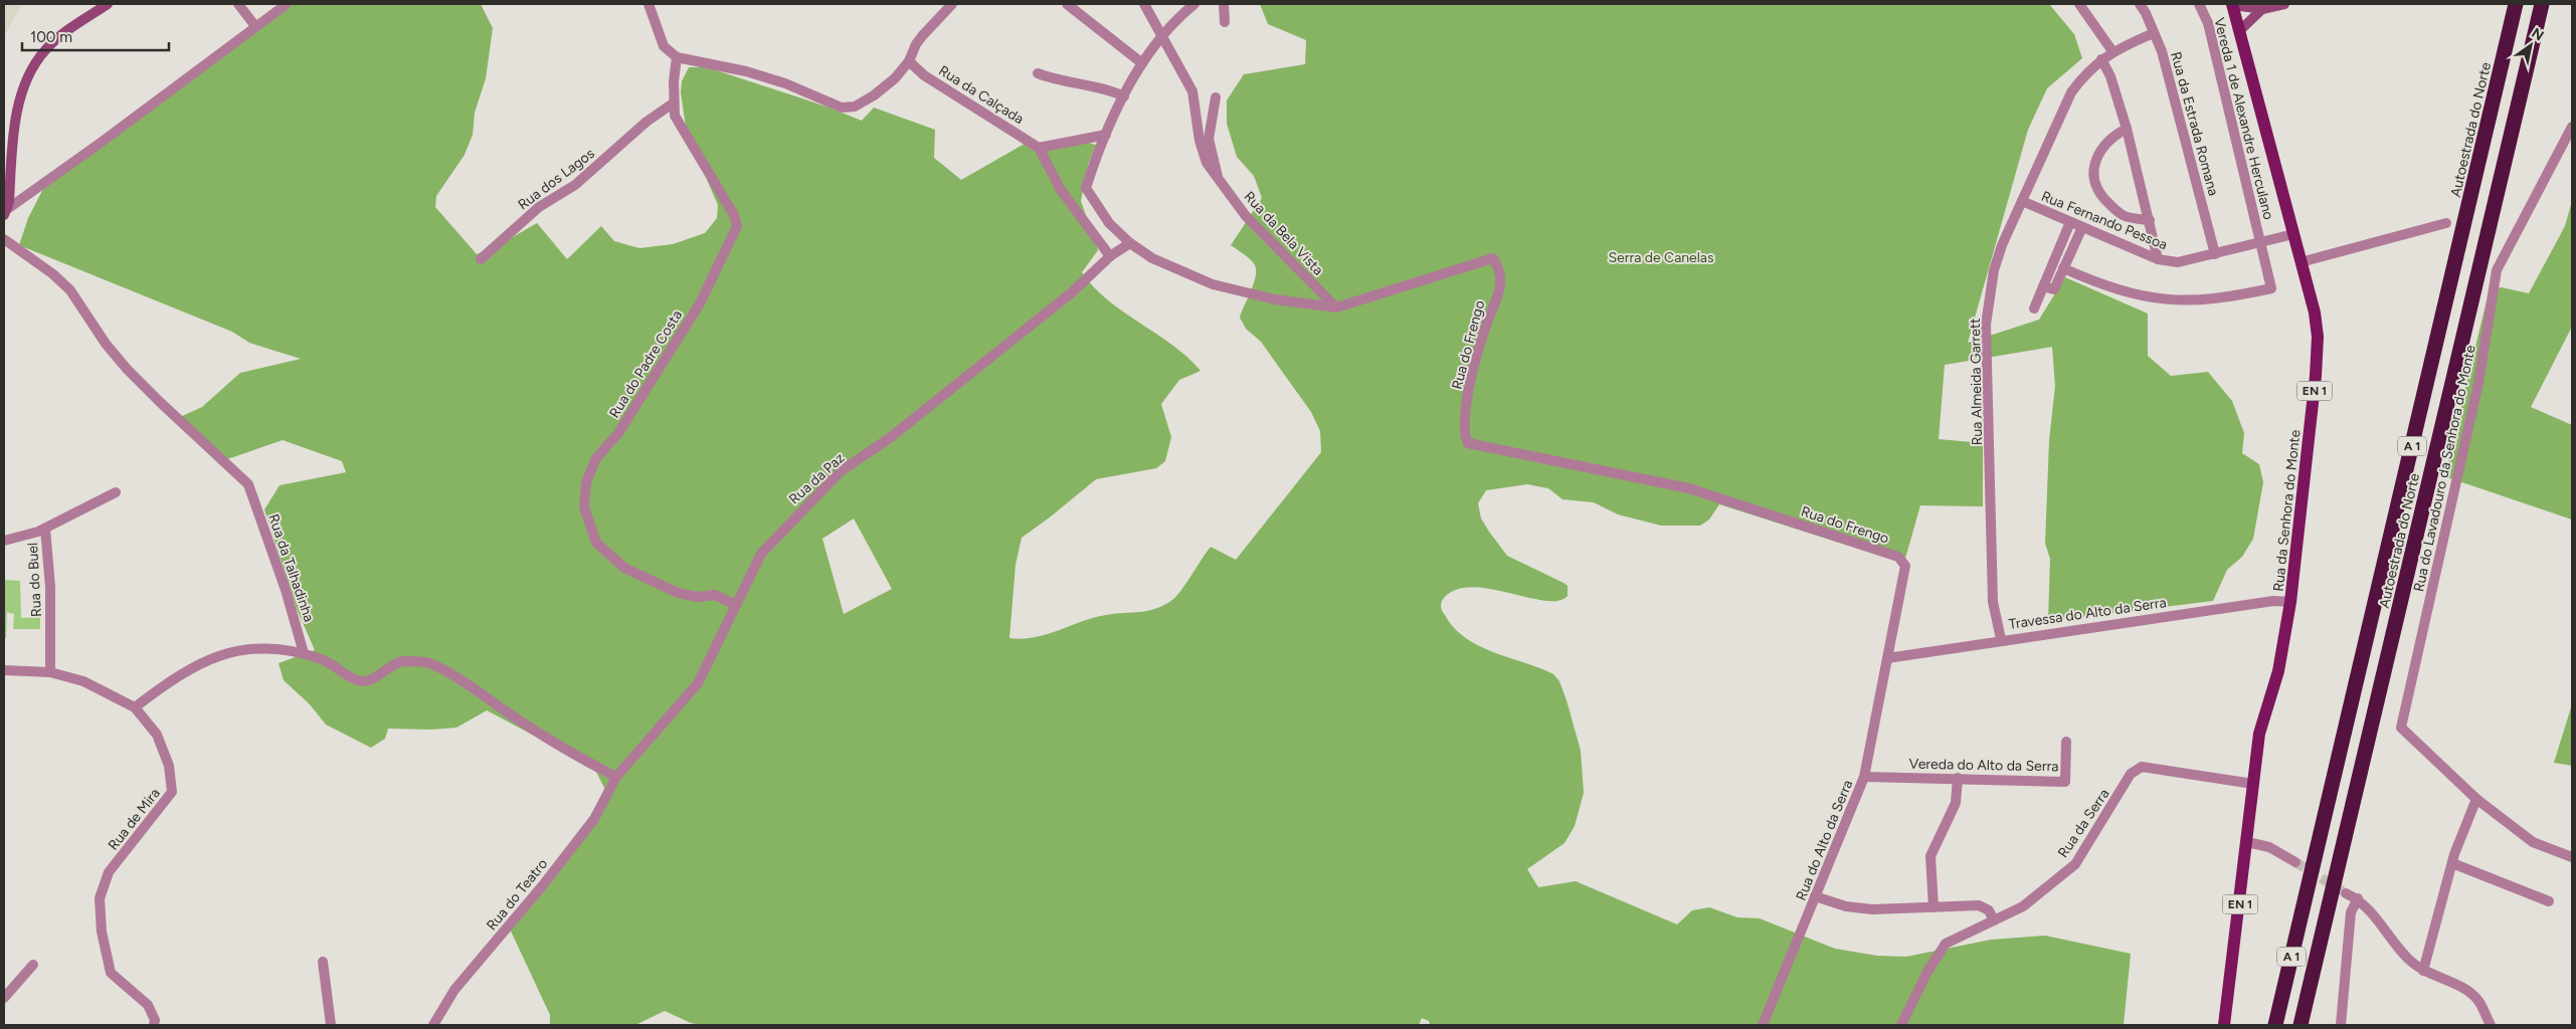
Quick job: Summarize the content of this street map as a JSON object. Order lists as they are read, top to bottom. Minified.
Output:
{"streets":{"highway":["Autoestrada do Norte","A 1"],"main road":["EN 1","Rua da Senhora do Monte"],"street":["Rua da Calçada","Vereda 1 de Alexandre Herculano","Rua da Estrada Romana","Rua dos Lagos","Rua Fernando Pessoa","Rua da Bela Vista","Rua do Frengo","Rua do Padre Costa","Rua Almeida Garrett","Rua do Lavadouro da Senhora do Monte","Rua da Paz","Rua da Talhadinha","Rua do Buel","Travessa do Alto da Serra","Vereda do Alto da Serra","Rua de Mira","Rua da Serra","Rua do Alto da Serra","Rua do Teatro"]},"crossings":[["Vereda 1 de Alexandre Herculano","Rua Fernando Pessoa"],["Rua da Estrada Romana","Rua Fernando Pessoa"],["Rua da Estrada Romana","Rua Almeida Garrett"],["Rua dos Lagos","Rua do Padre Costa"],["Rua Fernando Pessoa","Rua Almeida Garrett"],["Rua Fernando Pessoa","Rua da Senhora do Monte"],["Rua da Bela Vista","Rua do Frengo"],["Rua do Frengo","Rua da Paz"],["Rua do Frengo","Travessa do Alto da Serra"],["Rua do Frengo","Rua do Alto da Serra"],["Rua do Padre Costa","Rua da Paz"],["Rua Almeida Garrett","Travessa do Alto da Serra"],["Rua da Paz","Rua do Teatro"],["Rua da Senhora do Monte","Travessa do Alto da Serra"],["Rua da Senhora do Monte","Rua da Serra"],["Rua do Buel","Rua de Mira"],["Travessa do Alto da Serra","Rua do Alto da Serra"],["Vereda do Alto da Serra","Rua do Alto da Serra"]],"parks":["Serra de Canelas"],"scale_bar":"100 m","north":"top right"}
